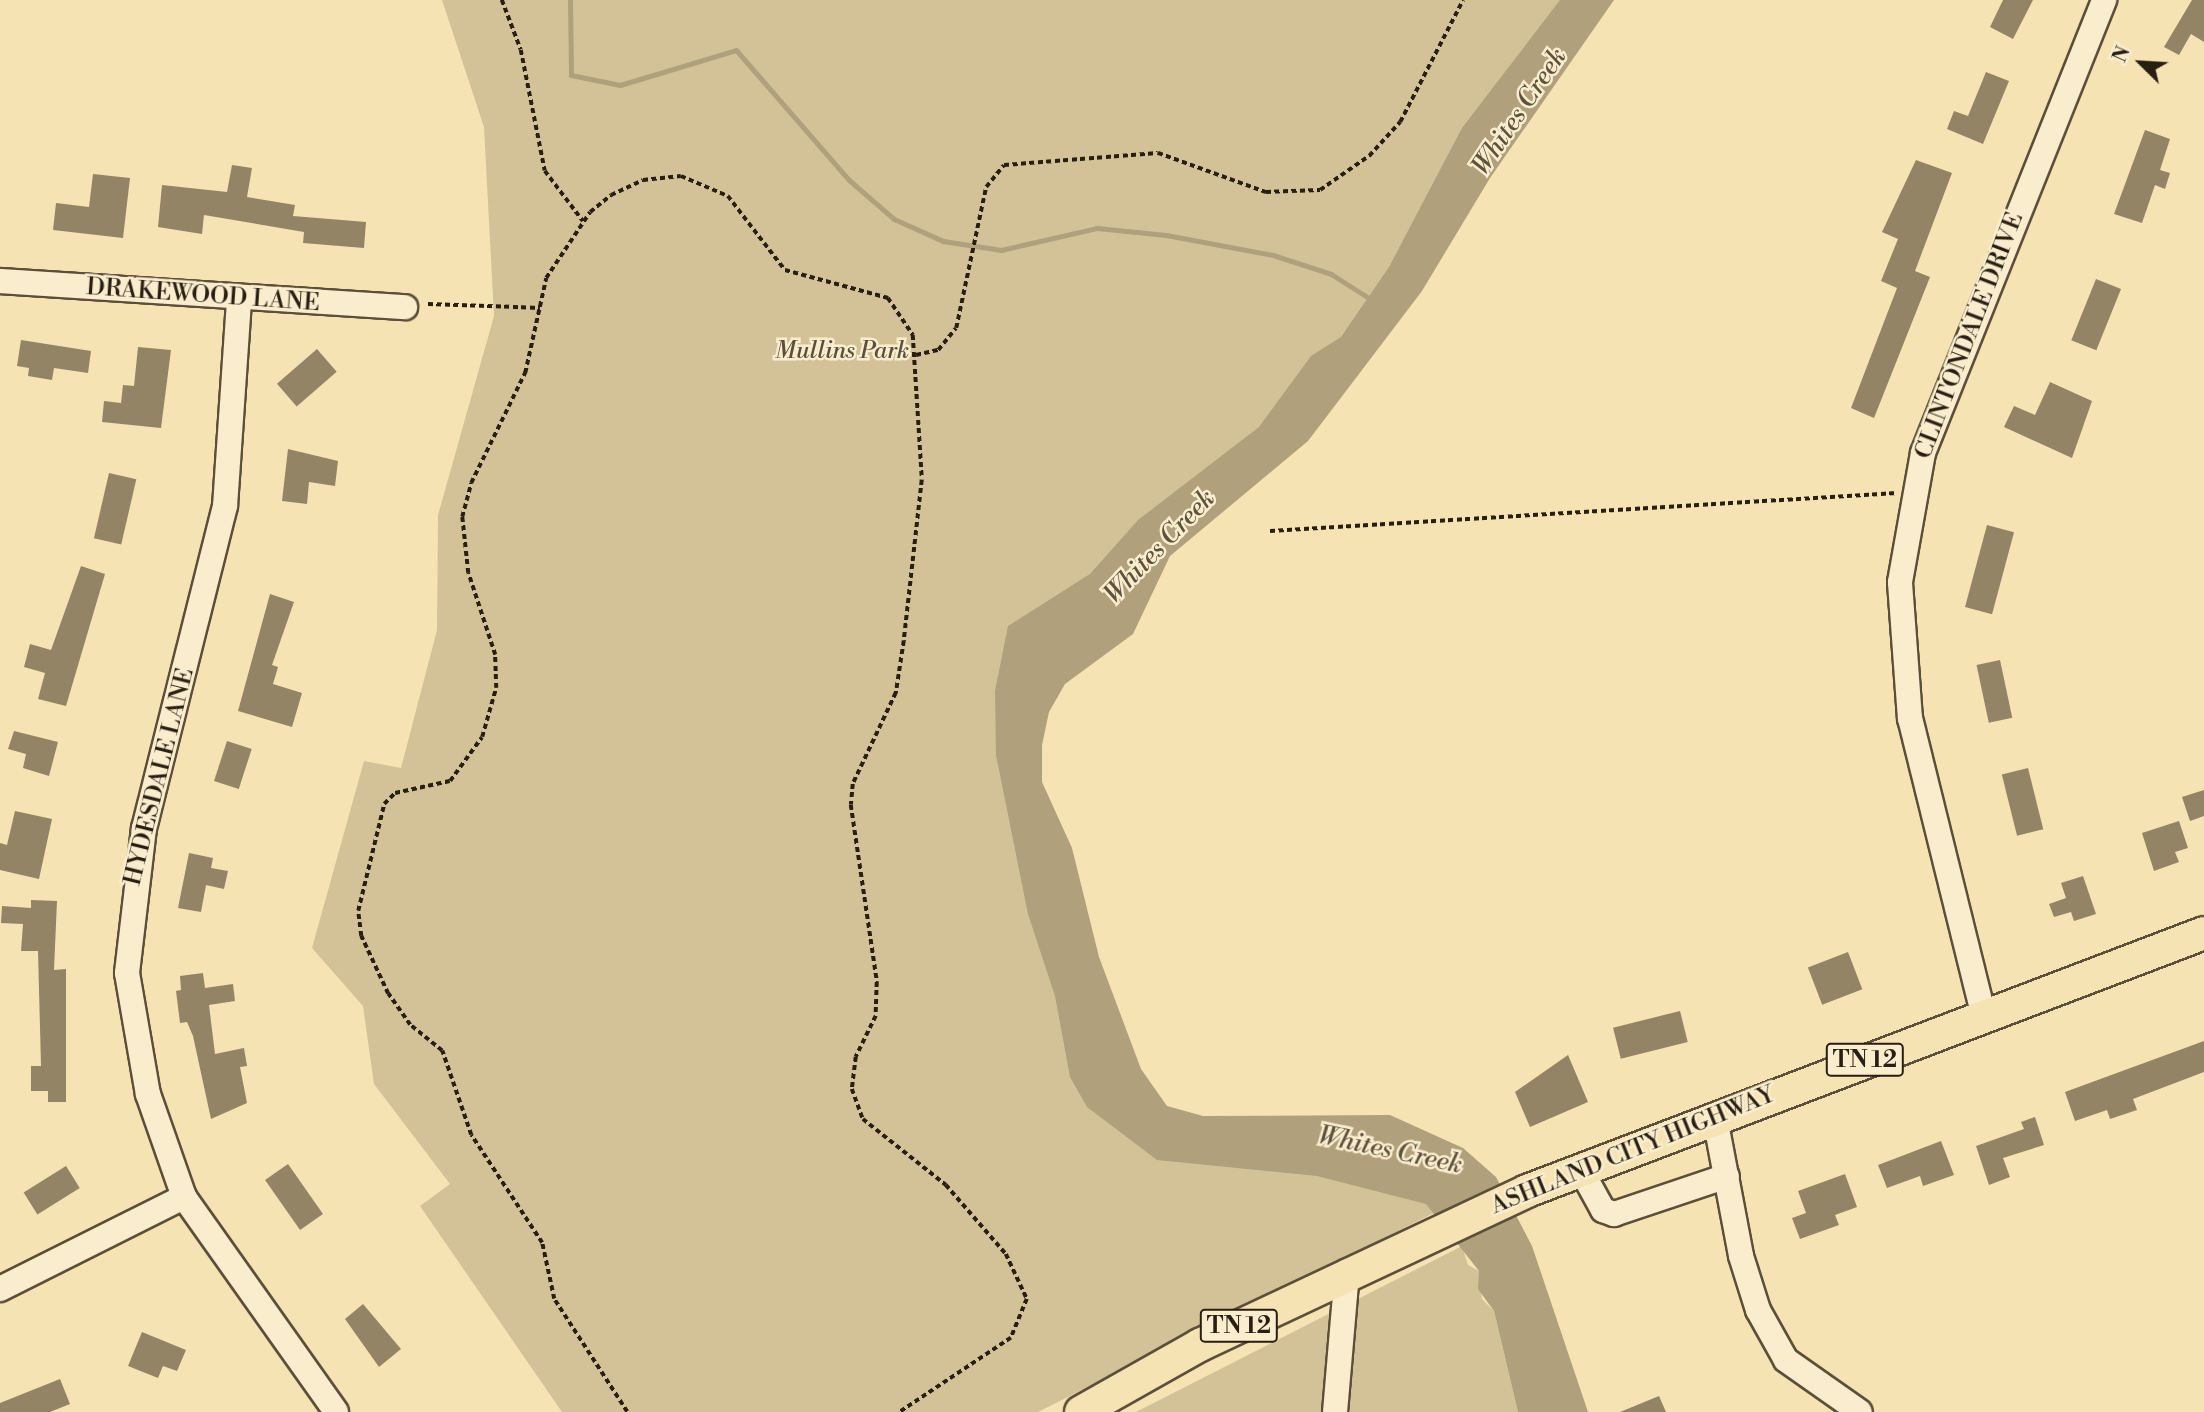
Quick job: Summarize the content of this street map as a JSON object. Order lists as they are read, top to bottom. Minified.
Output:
{"streets":{"main road":["TN 12","ASHLAND CITY HIGHWAY"],"street":["DRAKEWOOD LANE","CLINTONDALE DRIVE","HYDESDALE LANE"]},"crossings":[["DRAKEWOOD LANE","HYDESDALE LANE"],["CLINTONDALE DRIVE","ASHLAND CITY HIGHWAY"]],"water":["Whites Creek"],"parks":["Mullins Park"],"north":"top left"}
